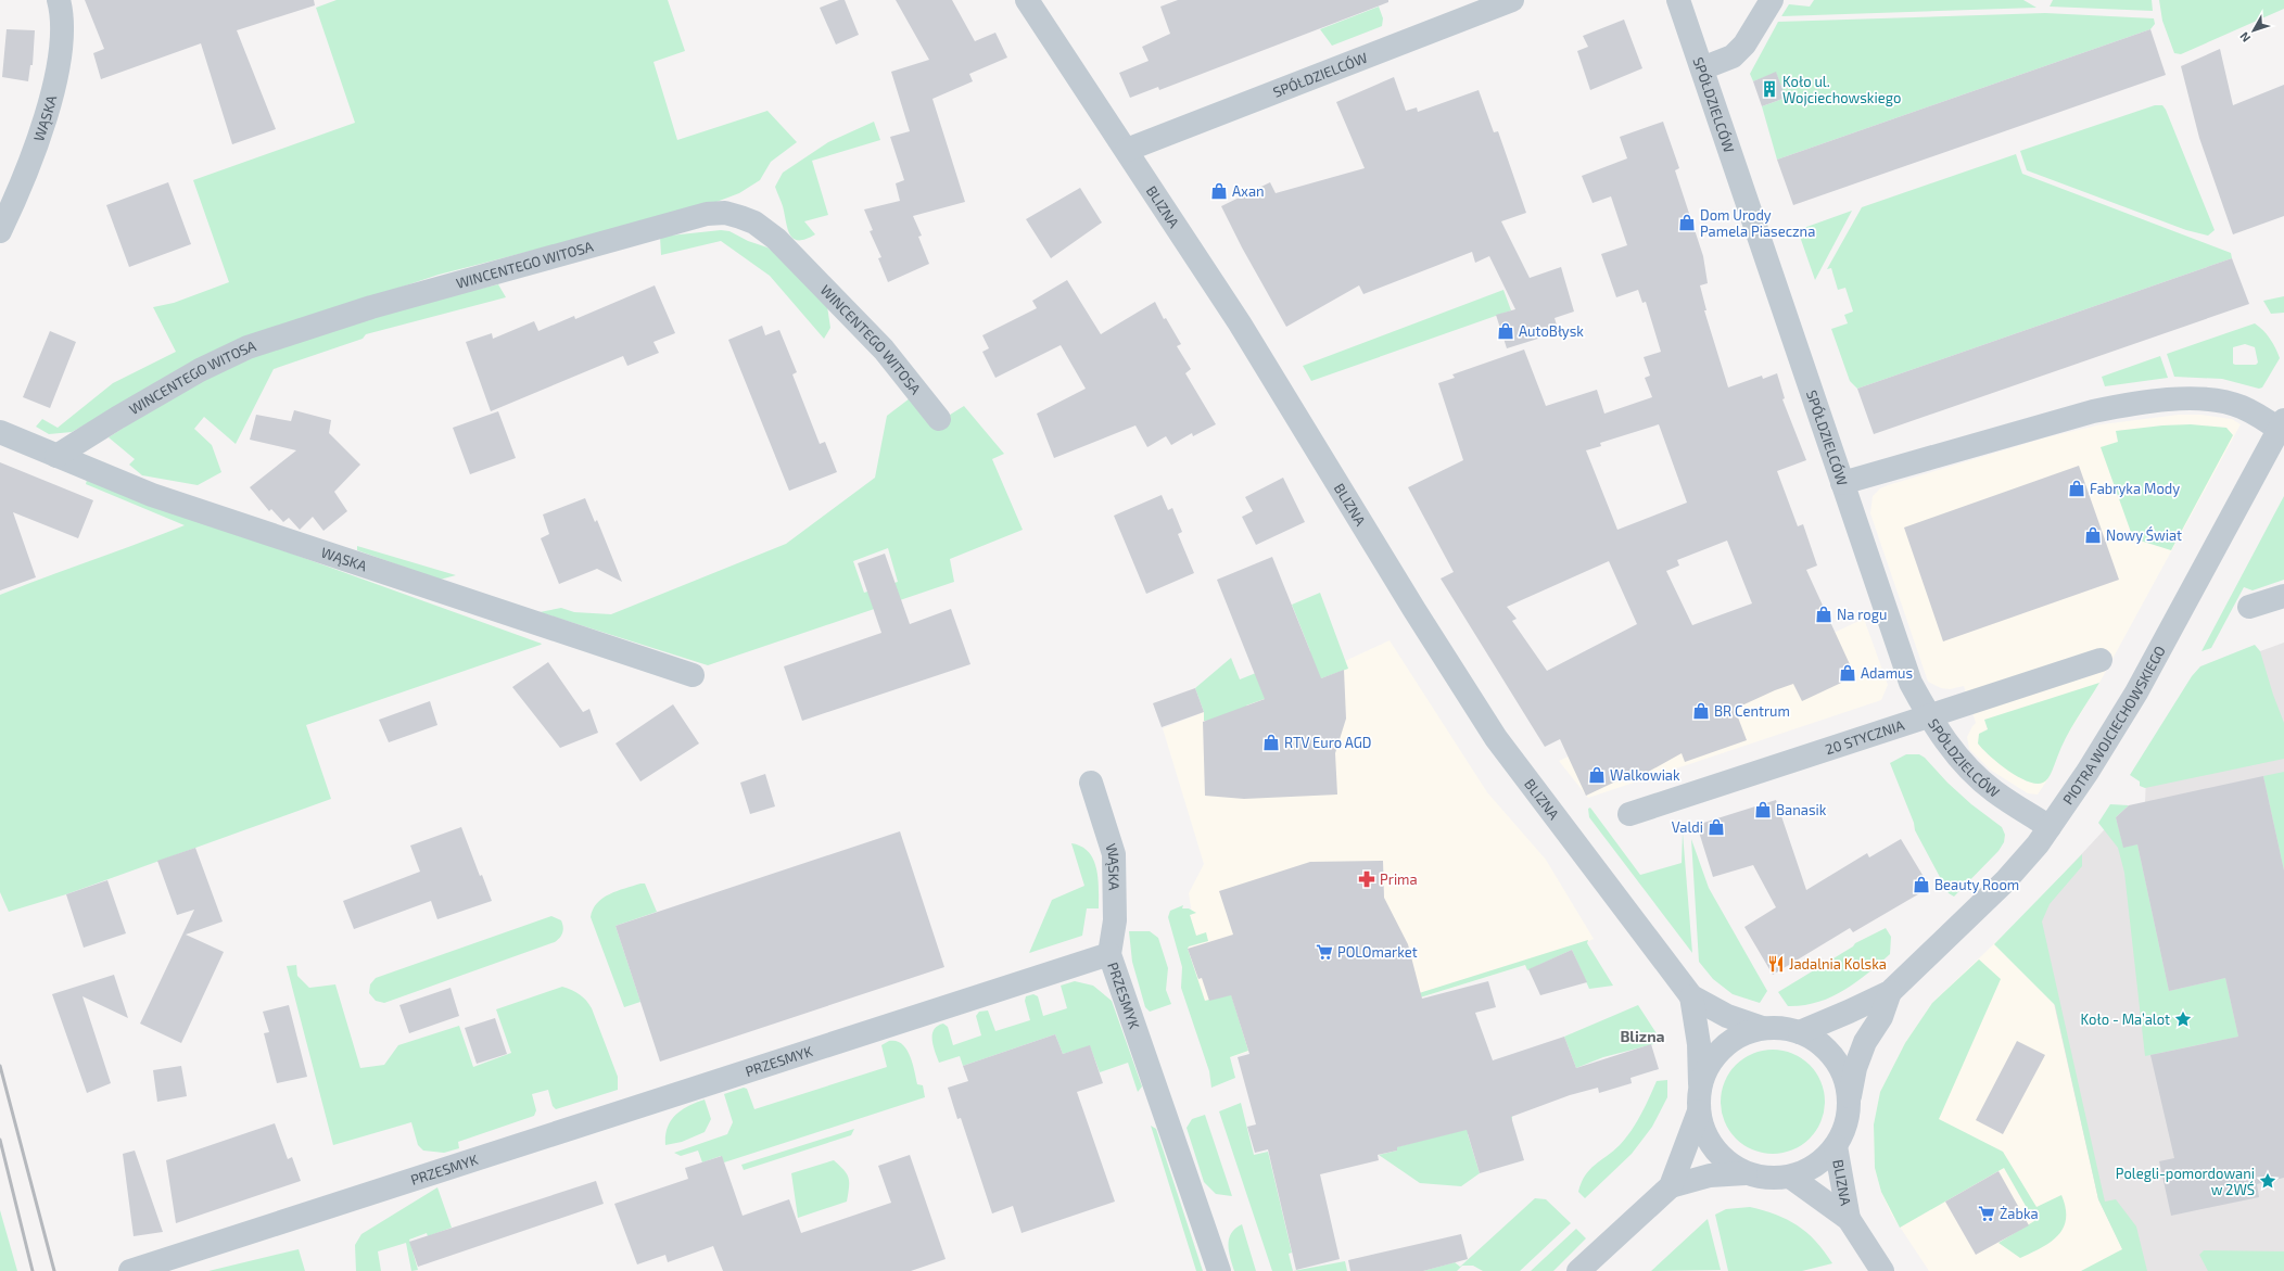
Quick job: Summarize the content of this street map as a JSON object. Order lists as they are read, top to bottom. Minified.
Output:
{"streets":{"street":["SPÓŁDZIELCÓW","WĄSKA","BLIZNA","WINCENTEGO WITOSA","PIOTRA WOJCIECHOWSKIEGO","20 STYCZNIA","PRZESMYK"]},"crossings":[["SPÓŁDZIELCÓW","BLIZNA"],["SPÓŁDZIELCÓW","PIOTRA WOJCIECHOWSKIEGO"],["SPÓŁDZIELCÓW","20 STYCZNIA"],["WĄSKA","WINCENTEGO WITOSA"],["WĄSKA","PRZESMYK"],["BLIZNA","PIOTRA WOJCIECHOWSKIEGO"]],"districts":["Blizna"],"places":{"building":["Koło ul. Wojciechowskiego"],"shop":["Axan","Dom Urody Pamela Piaseczna","AutoBłysk","Fabryka Mody","Nowy Świat","Na rogu","Adamus","BR Centrum","RTV Euro AGD","Walkowiak","Banasik","Valdi","Beauty Room"],"pharmacy":["Prima"],"supermarket":["POLOmarket","Żabka"],"restaurant":["Jadalnia Kolska"],"place":["Koło - Ma’alot","Polegli-pomordowani w 2WŚ"]},"north":"bottom left"}
